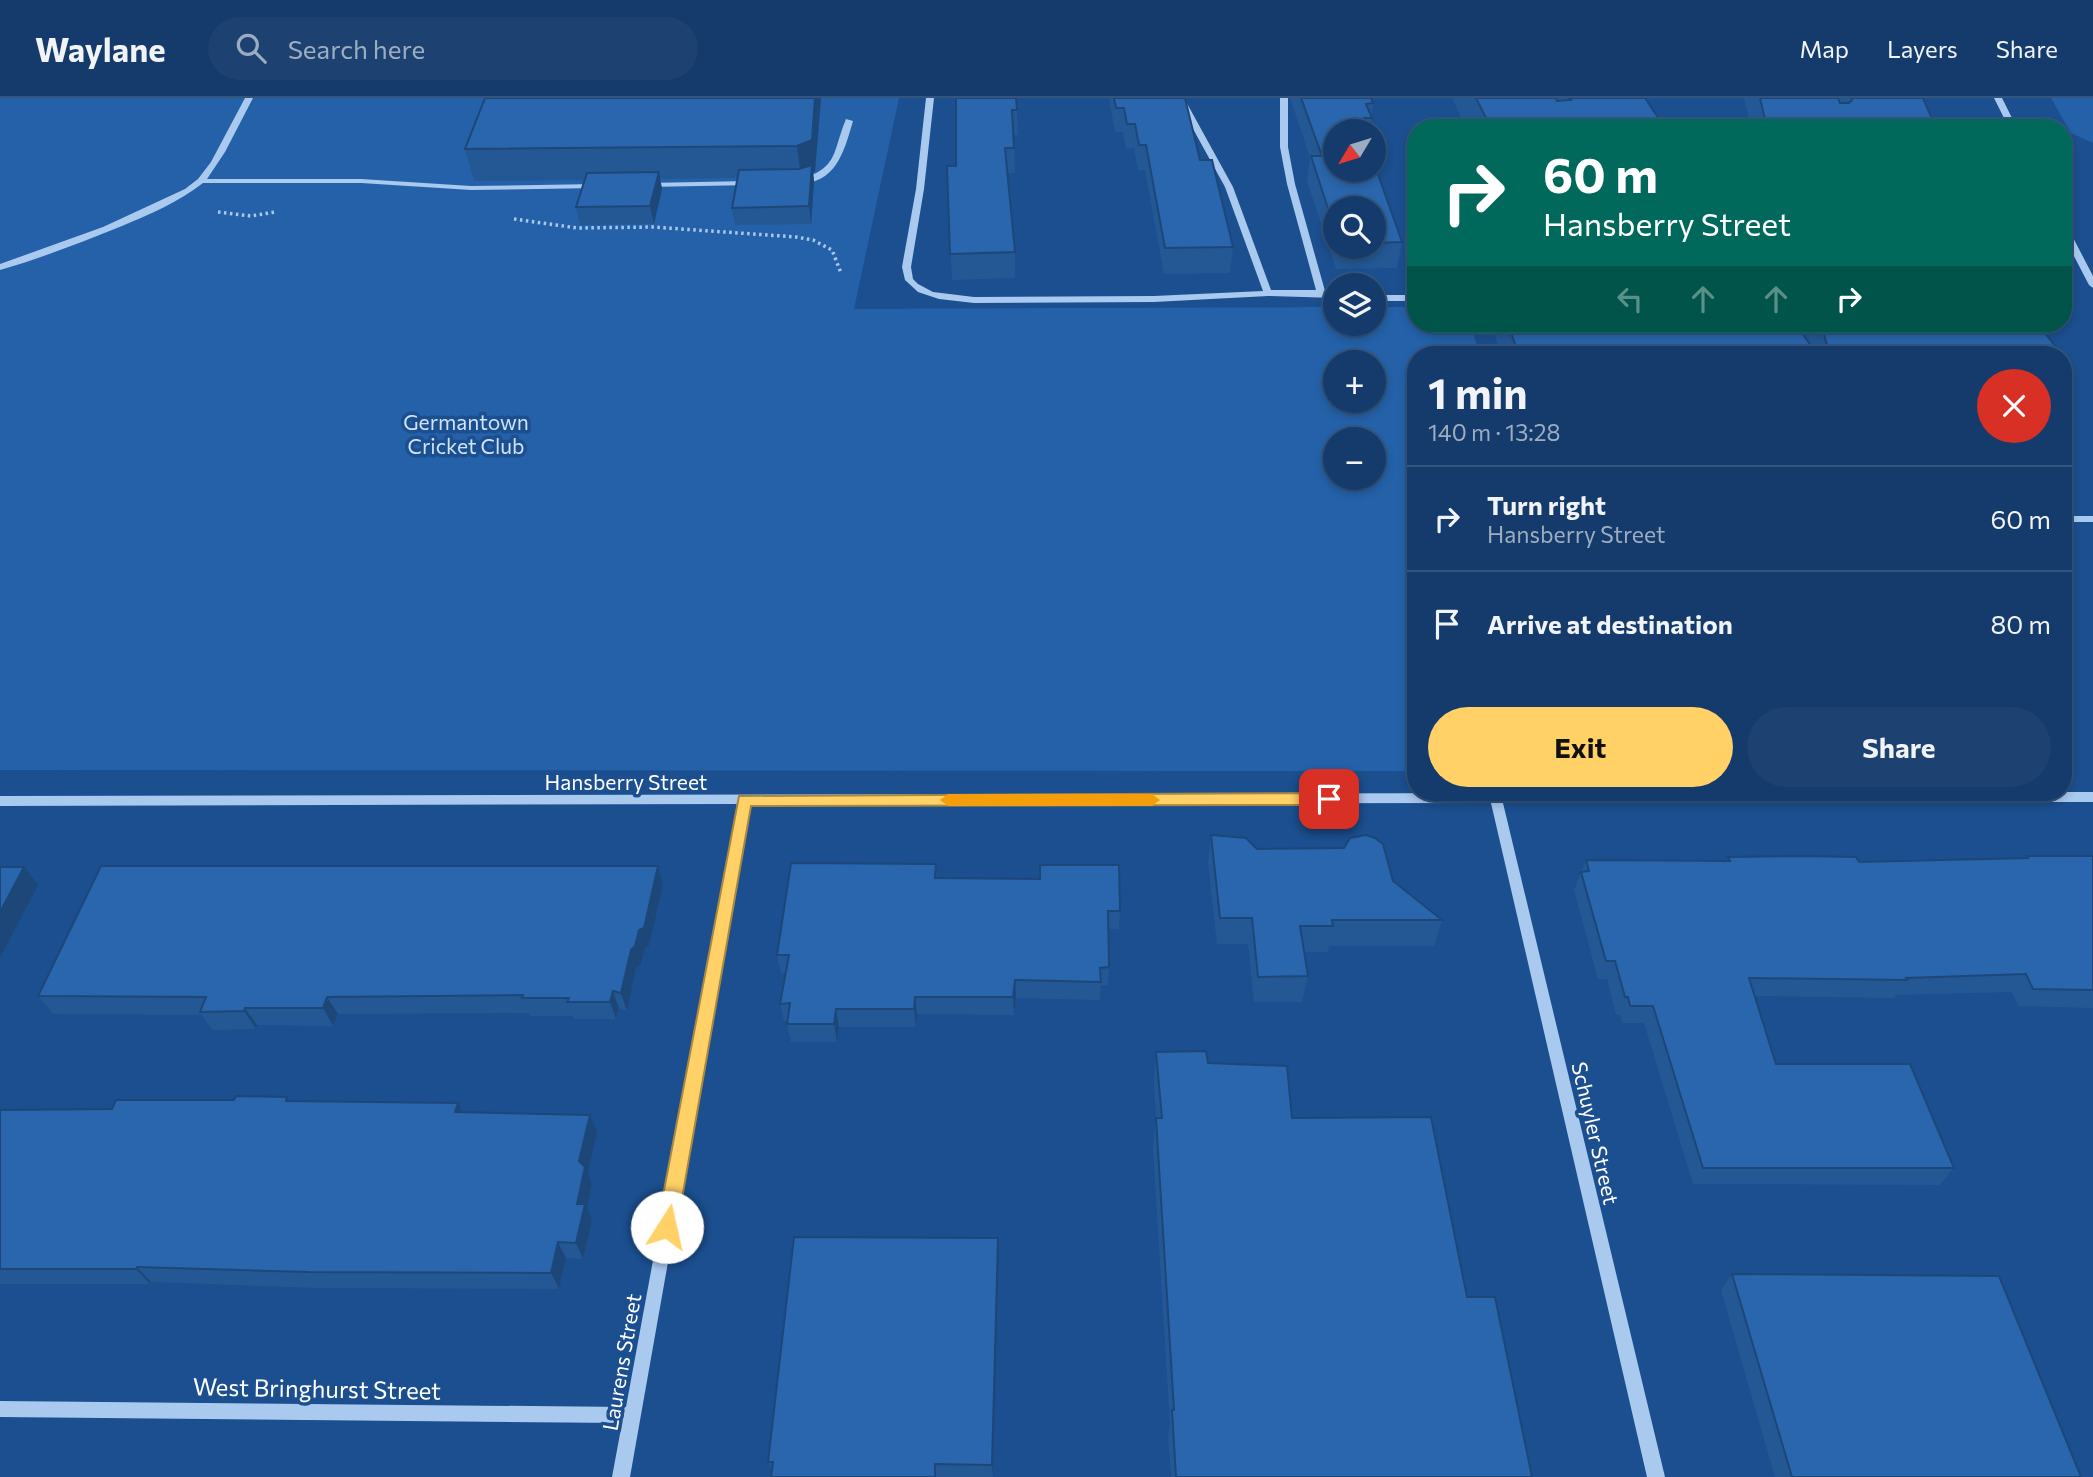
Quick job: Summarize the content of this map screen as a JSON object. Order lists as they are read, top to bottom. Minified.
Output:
{"streets":{"street":["Hansberry Street","Schuyler Street","Laurens Street","West Bringhurst Street"]},"crossings":[["Hansberry Street","Laurens Street"],["Laurens Street","West Bringhurst Street"]],"parks":["Germantown Cricket Club"],"north":"bottom left","page":{"header":"Waylane","search":"Search here","nav":["Map","Layers","Share"],"map_buttons":["+","−"],"turn":["60 m","Hansberry Street"],"heading":["1 min","140 m · 13:28"],"list":[{"name":"Turn right","note":"Hansberry Street","value":"60 m"},{"name":"Arrive at destination","value":"80 m"}],"buttons":["Exit","Share"]}}
